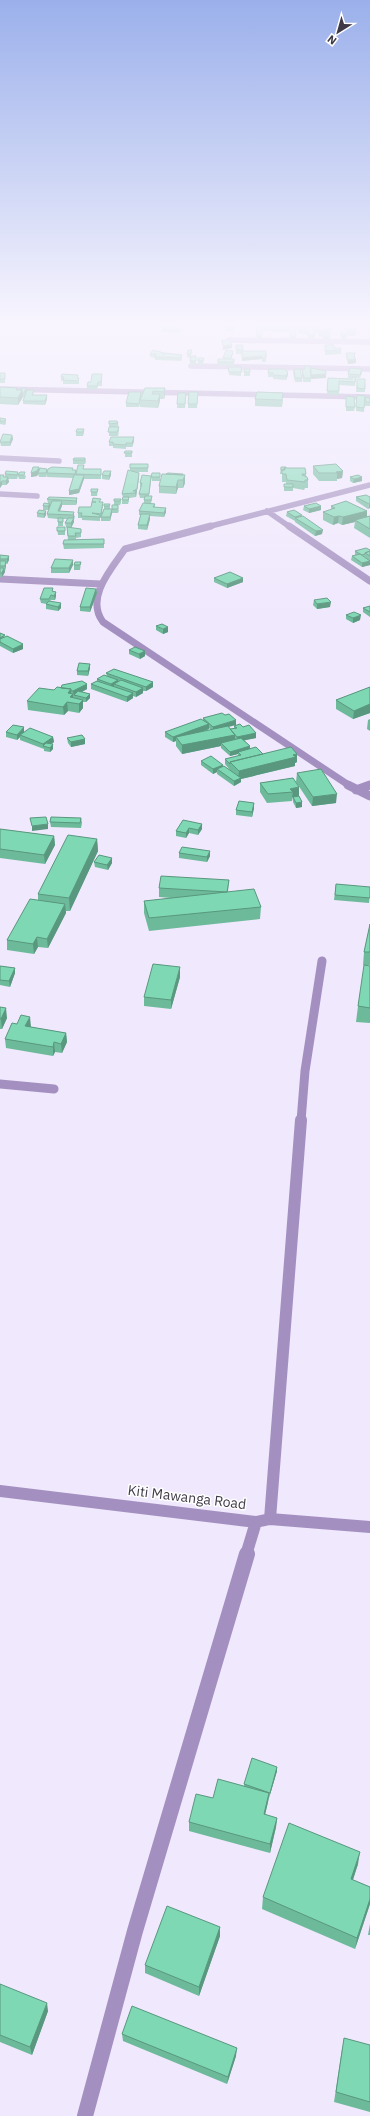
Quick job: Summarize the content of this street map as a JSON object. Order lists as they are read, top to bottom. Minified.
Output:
{"streets":{"street":["Kiti Mawanga Road"]},"north":"bottom left"}
